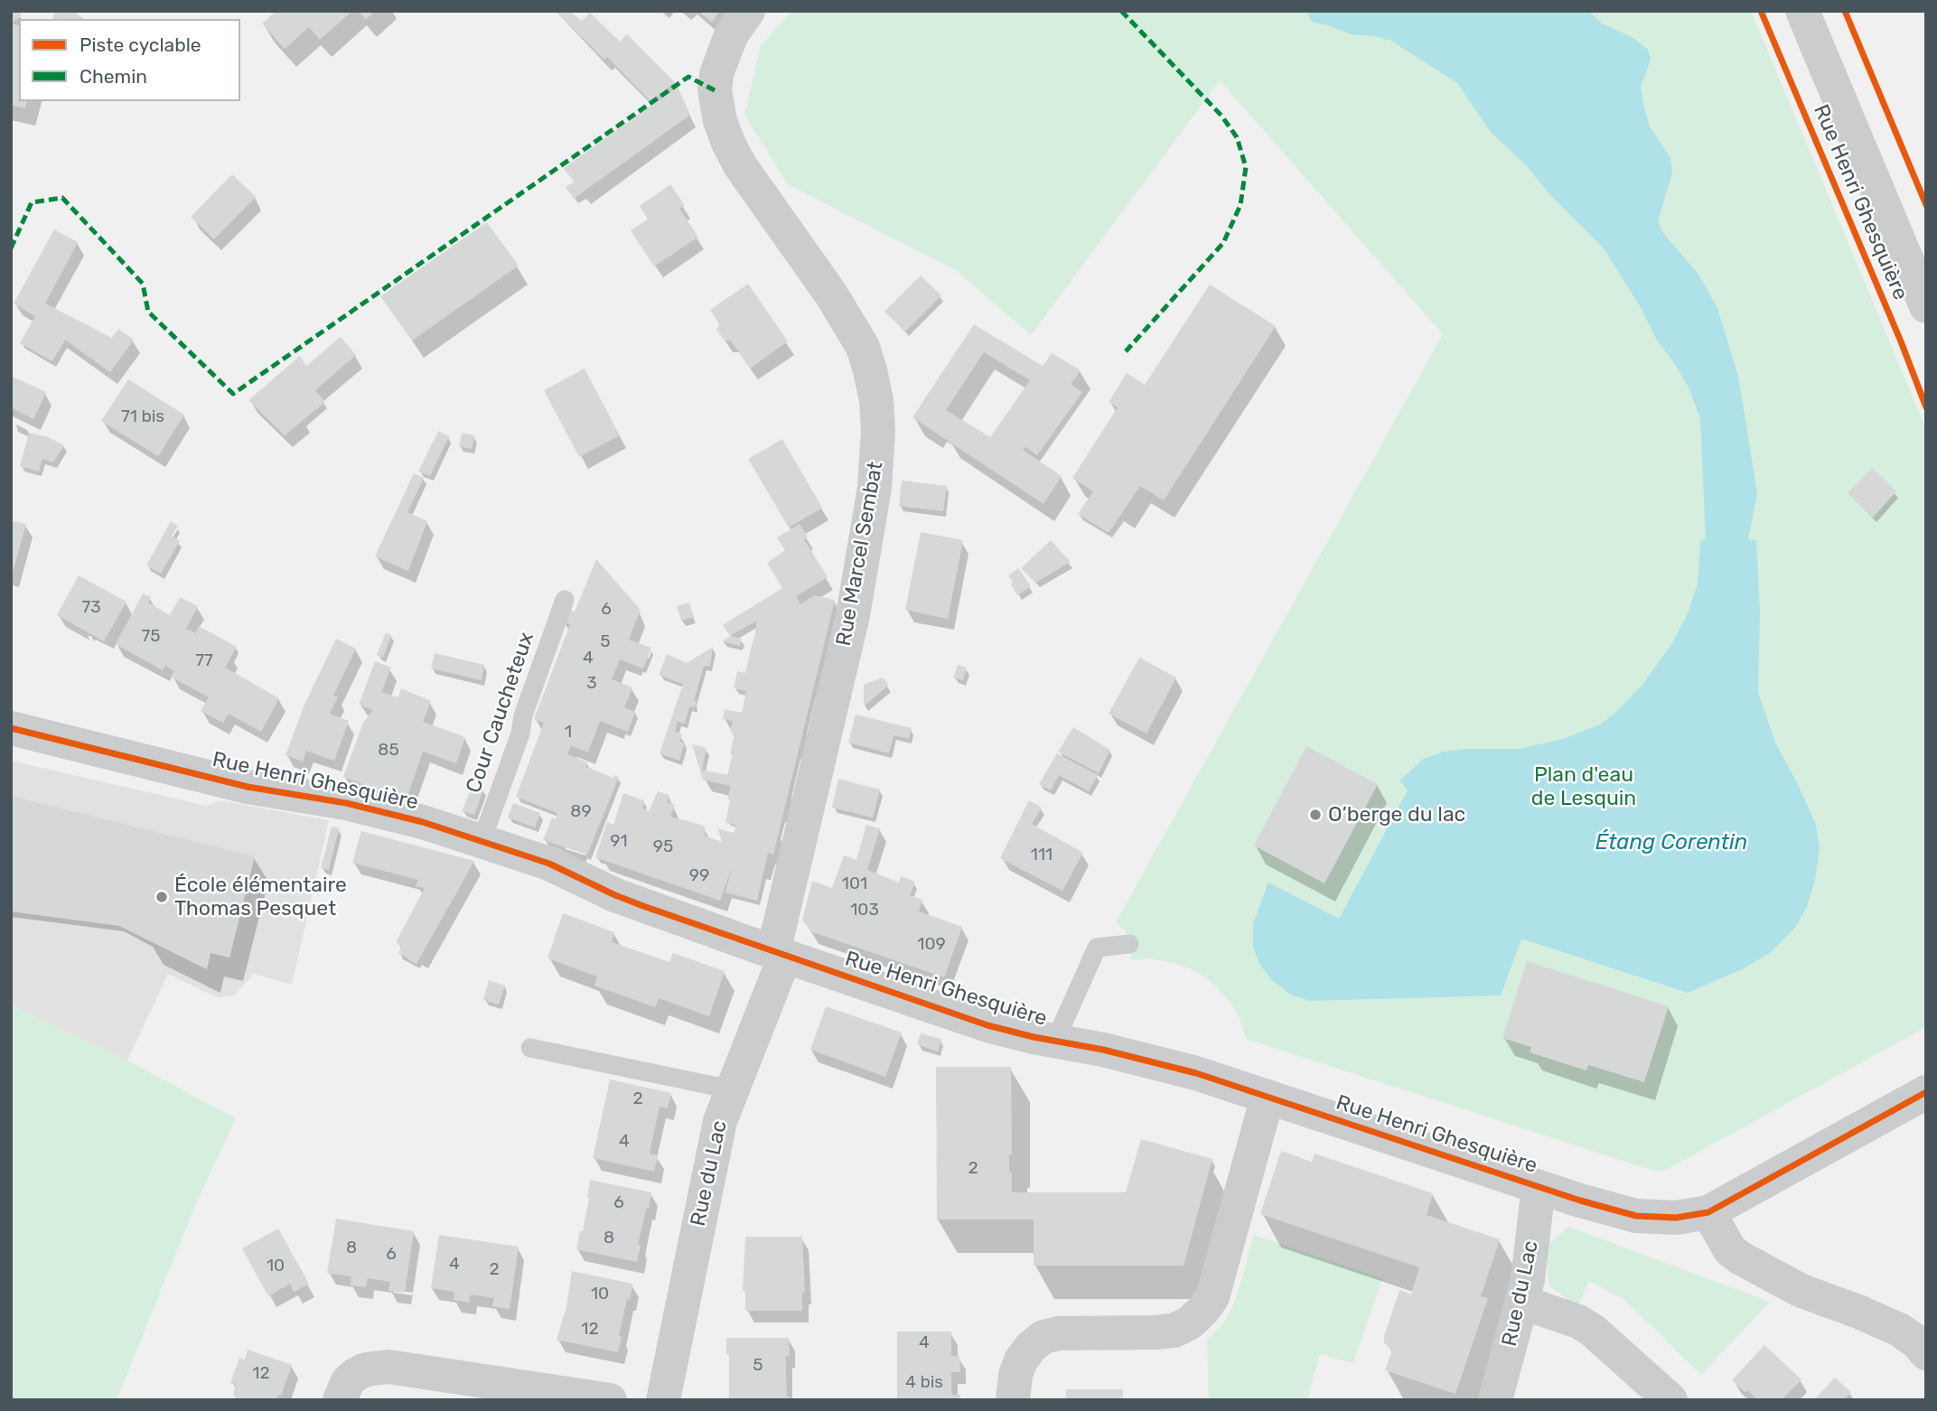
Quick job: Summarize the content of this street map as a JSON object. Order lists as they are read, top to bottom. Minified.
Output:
{"streets":{"street":["Rue Henri Ghesquière","Rue Marcel Sembat","Rue du Lac"],"lane":["Cour Caucheteux"]},"crossings":[["Rue Henri Ghesquière","Rue Marcel Sembat"],["Rue Henri Ghesquière","Cour Caucheteux"],["Rue Henri Ghesquière","Rue du Lac"],["Rue Marcel Sembat","Rue du Lac"]],"water":["Étang Corentin"],"parks":["Plan d'eau de Lesquin"],"places":["O’berge du lac","École élémentaire Thomas Pesquet"],"house_numbers":["71 bis","73","6","75","5","4","77","3","1","85","89","91","95","111","99","101","103","109","2","4","2","6","8","8","6","4","10","2","10","12","4","5","12","4 bis"],"legend":["Piste cyclable","Chemin"]}
